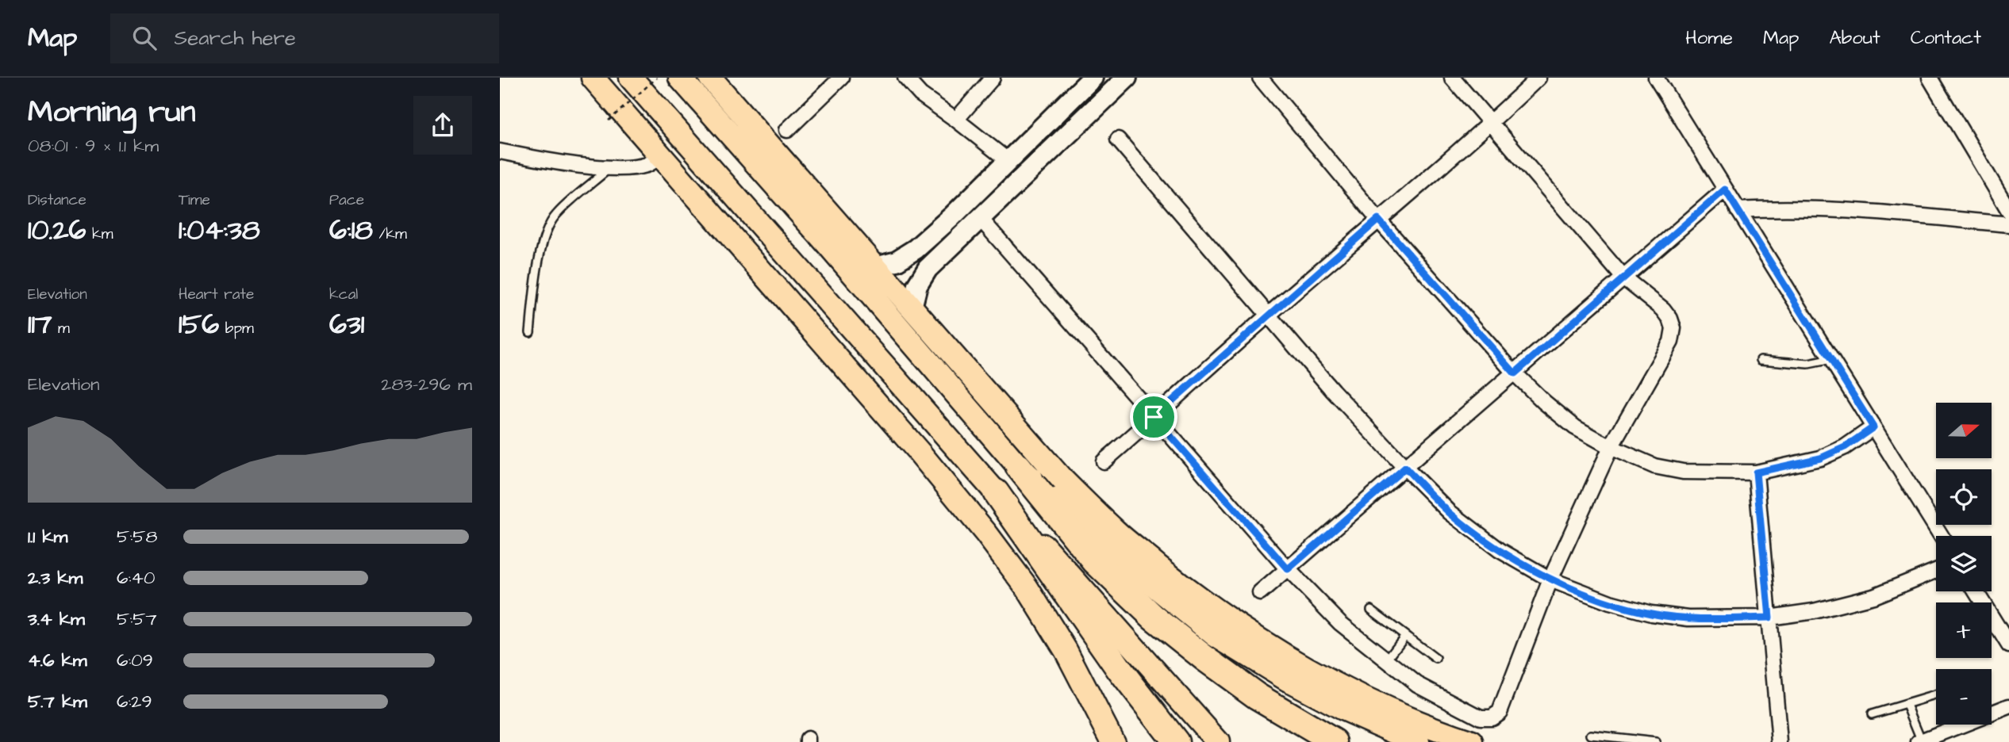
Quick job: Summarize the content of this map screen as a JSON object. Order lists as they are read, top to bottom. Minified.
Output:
{"north":"right","page":{"header":"Map","search":"Search here","nav":["Home","Map","About","Contact"],"heading":["Morning run","08:01 · 9 × 1.1 km"],"stats":[["Distance","10.26 km"],["Time","1:04:38"],["Pace","6:18 /km"],["Elevation","117 m"],["Heart rate","156 bpm"],["kcal","631"]],"chart":["Elevation","283–296 m"],"map_buttons":["+","−"],"list":[{"name":"1.1 km","note":"5:58"},{"name":"2.3 km","note":"6:40"},{"name":"3.4 km","note":"5:57"},{"name":"4.6 km","note":"6:09"},{"name":"5.7 km","note":"6:29"}]}}
